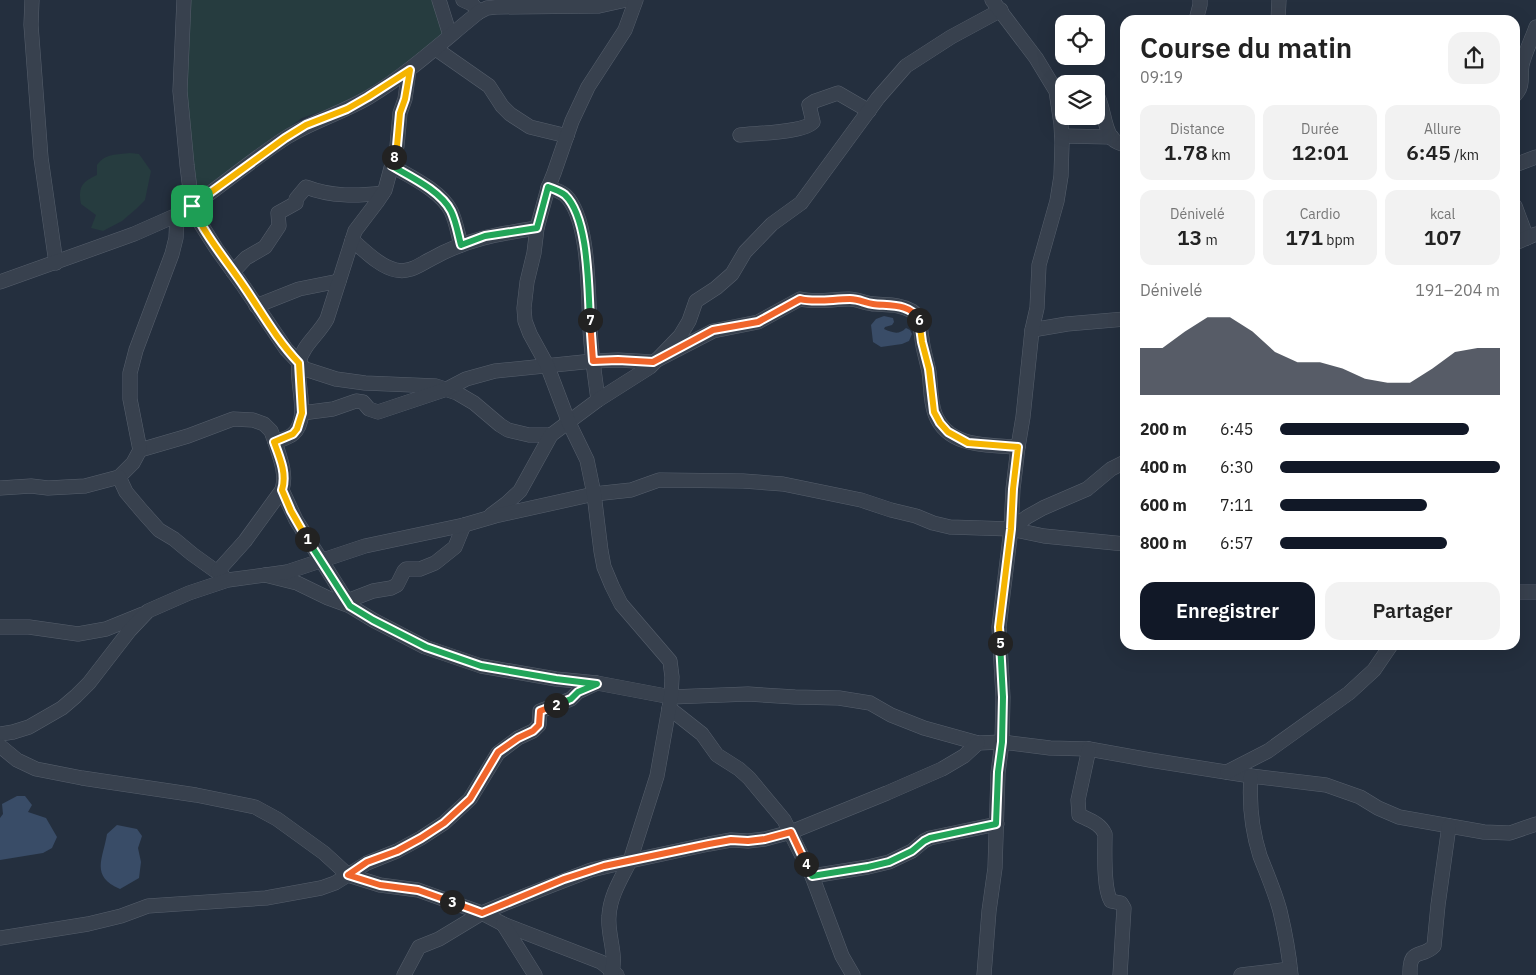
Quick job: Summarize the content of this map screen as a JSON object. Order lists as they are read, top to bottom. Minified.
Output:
{"page":{"heading":["Course du matin","09:19"],"stats":[["Distance","1.78 km"],["Durée","12:01"],["Allure","6:45 /km"],["Dénivelé","13 m"],["Cardio","171 bpm"],["kcal","107"]],"pins":["8","6","7","1","5","2","4","3"],"chart":["Dénivelé","191–204 m"],"list":[{"name":"200 m","note":"6:45"},{"name":"400 m","note":"6:30"},{"name":"600 m","note":"7:11"},{"name":"800 m","note":"6:57"}],"buttons":["Enregistrer","Partager"]}}
